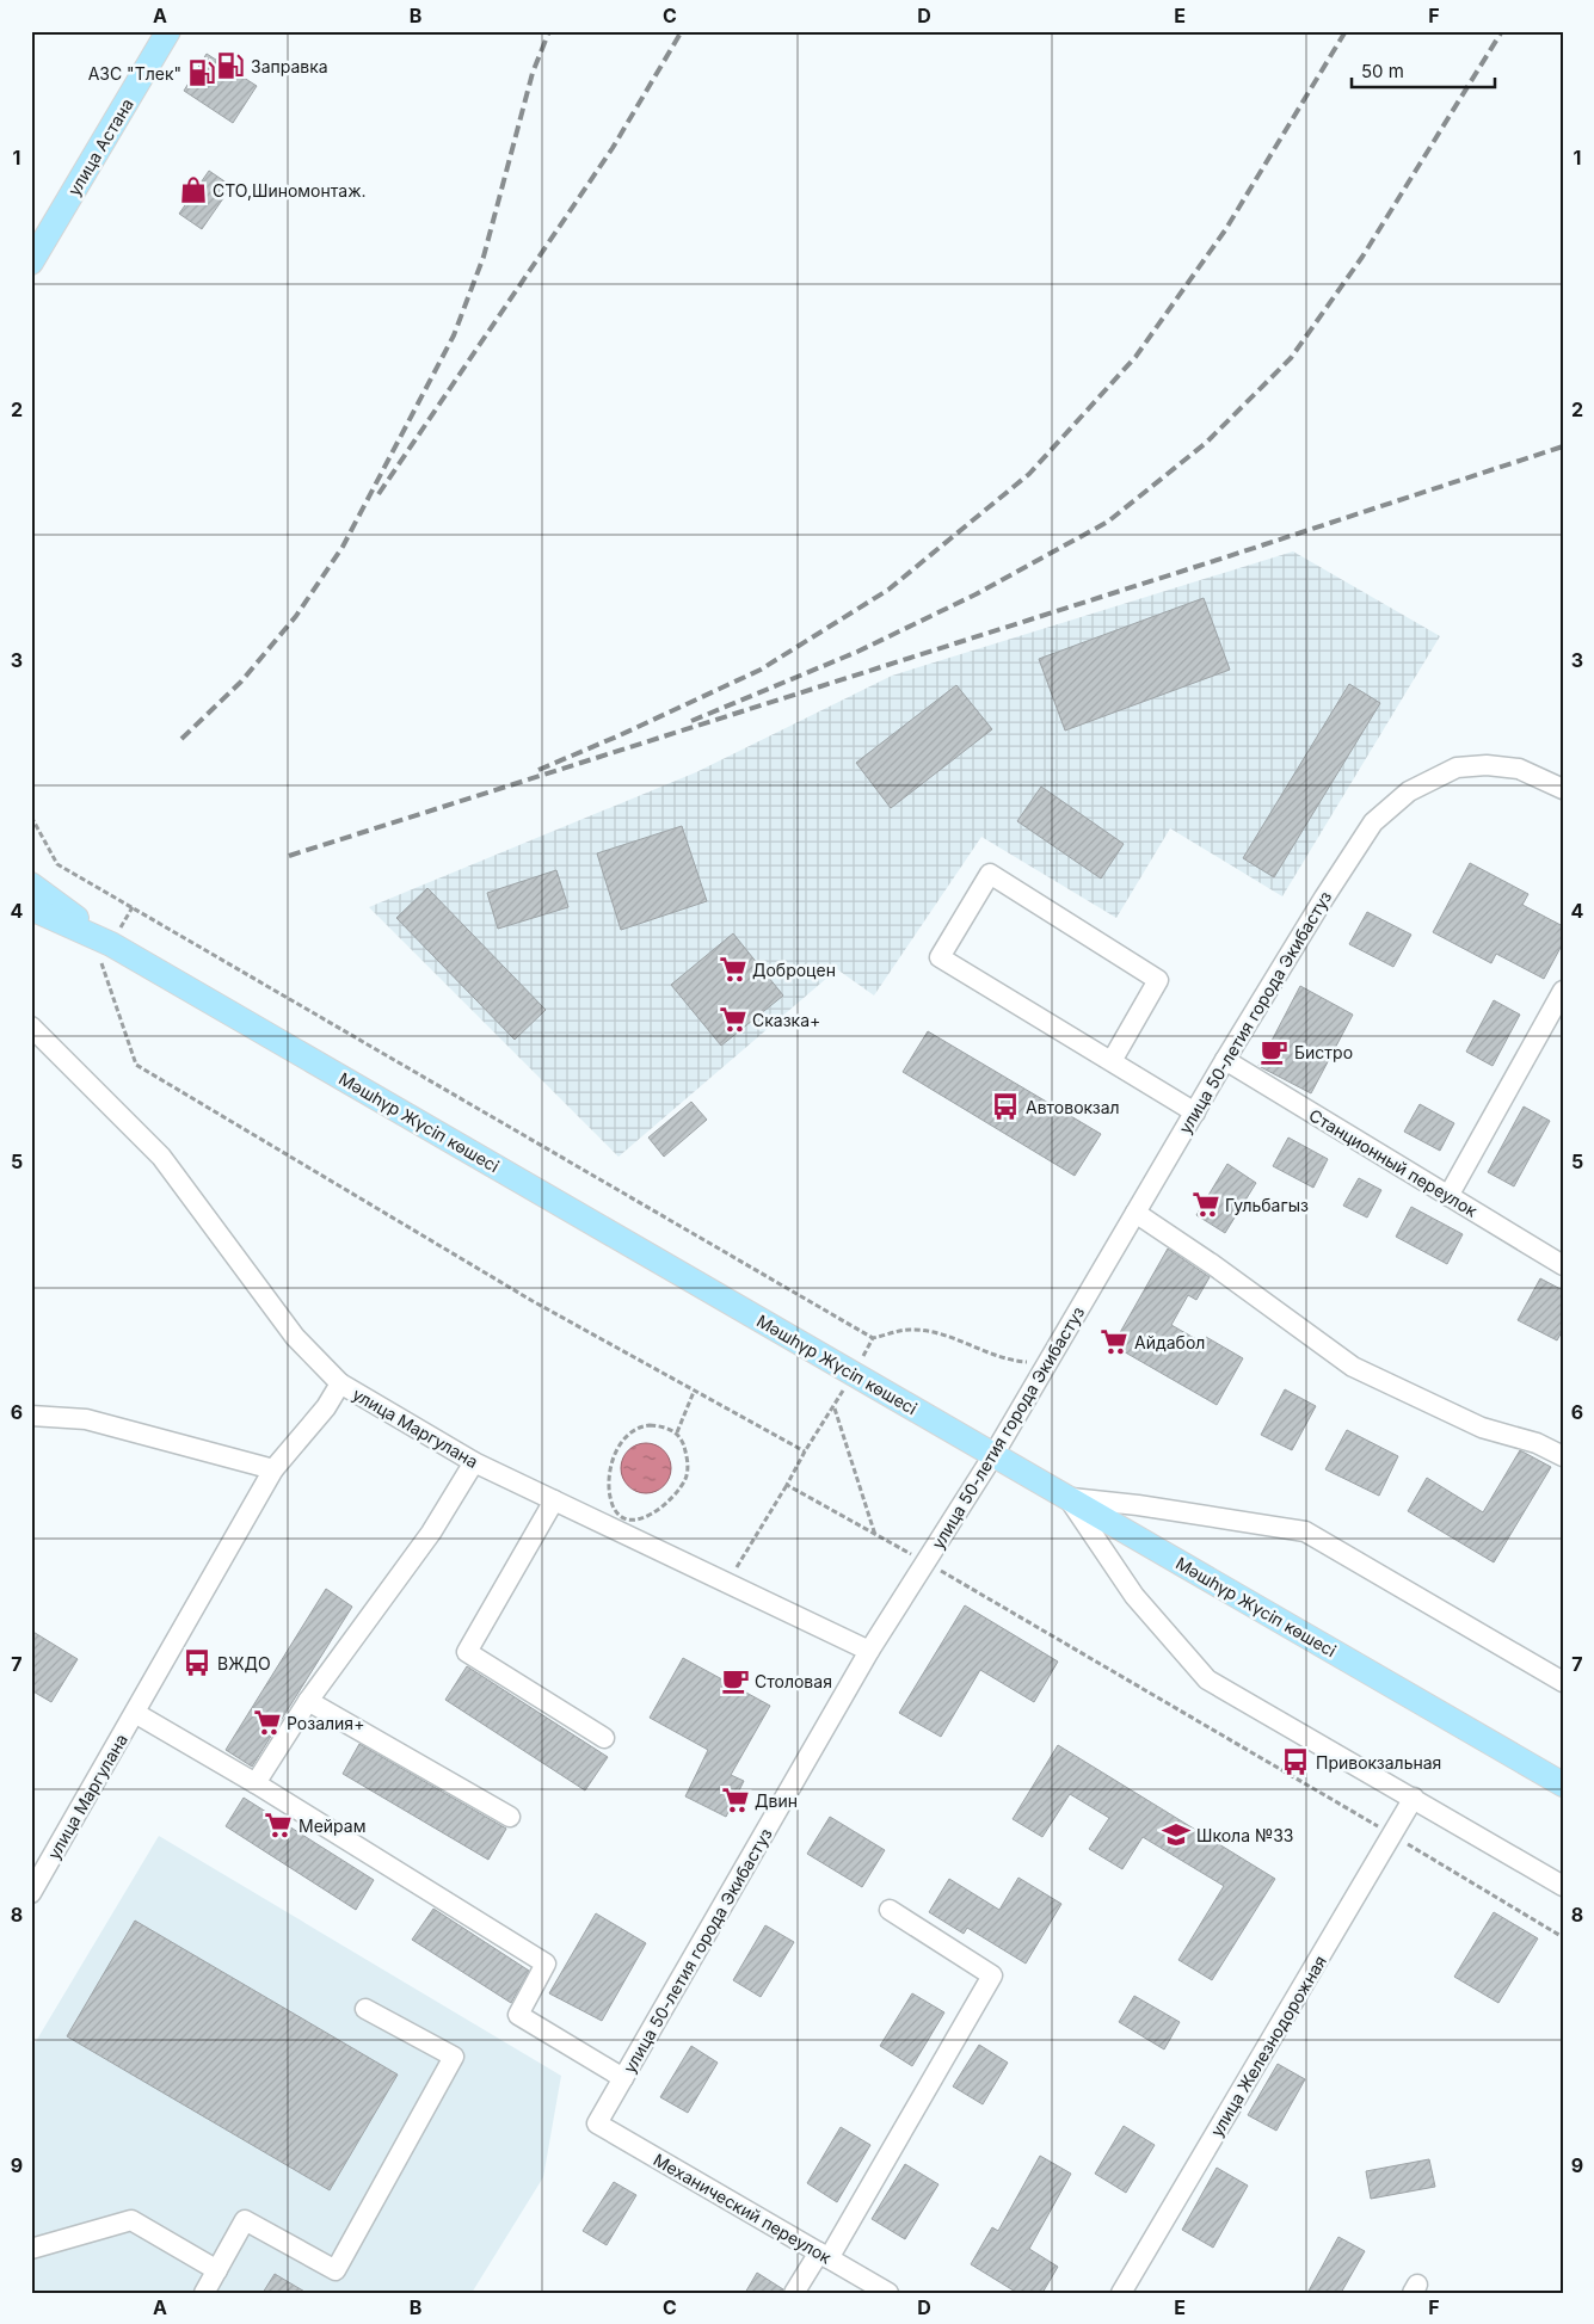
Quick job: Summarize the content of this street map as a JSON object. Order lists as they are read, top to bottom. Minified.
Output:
{"streets":{"main road":["улица Астана","Мәшһүр Жүсіп көшесі"],"street":["улица 50-летия города Экибастуз","Станционный переулок","улица Маргулана","улица Железнодорожная","Механический переулок"]},"crossings":[["улица 50-летия города Экибастуз","Мәшһүр Жүсіп көшесі"],["улица 50-летия города Экибастуз","Станционный переулок"],["улица 50-летия города Экибастуз","улица Маргулана"],["улица 50-летия города Экибастуз","Механический переулок"]],"places":{"fuel station":["Заправка","АЗС \"Тлек\""],"shop":["СТО,Шиномонтаж."],"supermarket":["Доброцен","Сказка+","Гульбагыз","Айдабол","Розалия+","Двин","Мейрам"],"cafe":["Бистро","Столовая"],"bus stop":["Автовокзал","ВЖДО","Привокзальная"],"school or university":["Школа №33"]},"scale_bar":"50 m","grid":{"columns":["A","B","C","D","E","F"],"rows":["1","2","3","4","5","6","7","8","9"]}}
